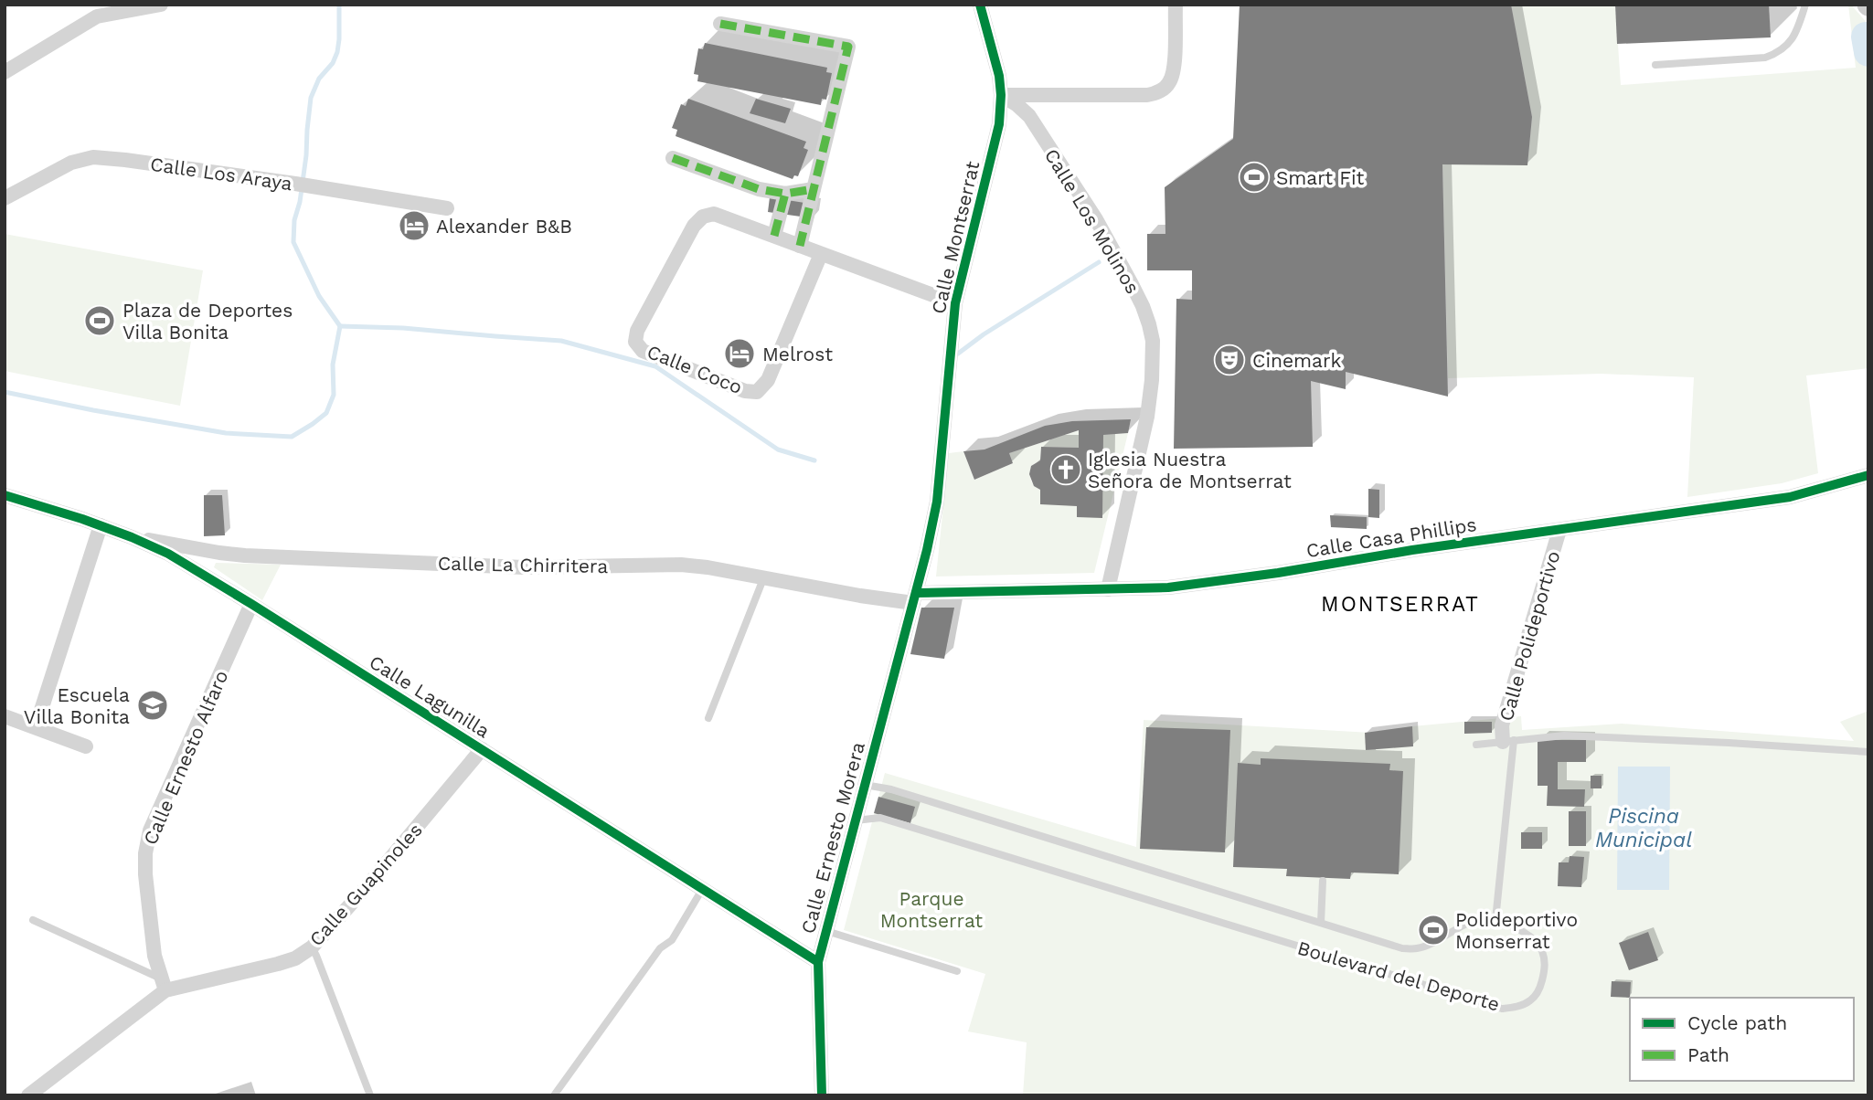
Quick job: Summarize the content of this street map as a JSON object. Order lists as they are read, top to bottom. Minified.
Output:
{"streets":{"street":["Calle Los Araya","Calle Los Molinos","Calle Montserrat","Calle Coco","Calle Casa Phillips","Calle La Chirritera","Calle Polideportivo","Calle Lagunilla","Calle Ernesto Alfaro","Calle Ernesto Morera","Calle Guapinoles"],"lane":["Boulevard del Deporte"]},"crossings":[["Calle Los Molinos","Calle Montserrat"],["Calle Los Molinos","Calle Casa Phillips"],["Calle Montserrat","Calle Coco"],["Calle Montserrat","Calle Casa Phillips"],["Calle Montserrat","Calle La Chirritera"],["Calle Montserrat","Calle Ernesto Morera"],["Calle Casa Phillips","Calle La Chirritera"],["Calle Casa Phillips","Calle Polideportivo"],["Calle Casa Phillips","Calle Ernesto Morera"],["Calle La Chirritera","Calle Lagunilla"],["Calle La Chirritera","Calle Ernesto Morera"],["Calle Lagunilla","Calle Ernesto Alfaro"],["Calle Lagunilla","Calle Ernesto Morera"],["Calle Lagunilla","Calle Guapinoles"],["Calle Ernesto Alfaro","Calle Guapinoles"],["Calle Ernesto Morera","Boulevard del Deporte"]],"districts":["MONTSERRAT"],"water":["Piscina Municipal"],"parks":["Parque Montserrat"],"places":{"sports":["Smart Fit","Plaza de Deportes Villa Bonita","Polideportivo Monserrat"],"hotel":["Alexander B&B","Melrost"],"theatre":["Cinemark"],"church":["Iglesia Nuestra Señora de Montserrat"],"school or university":["Escuela Villa Bonita"]},"legend":["Cycle path","Path"]}
